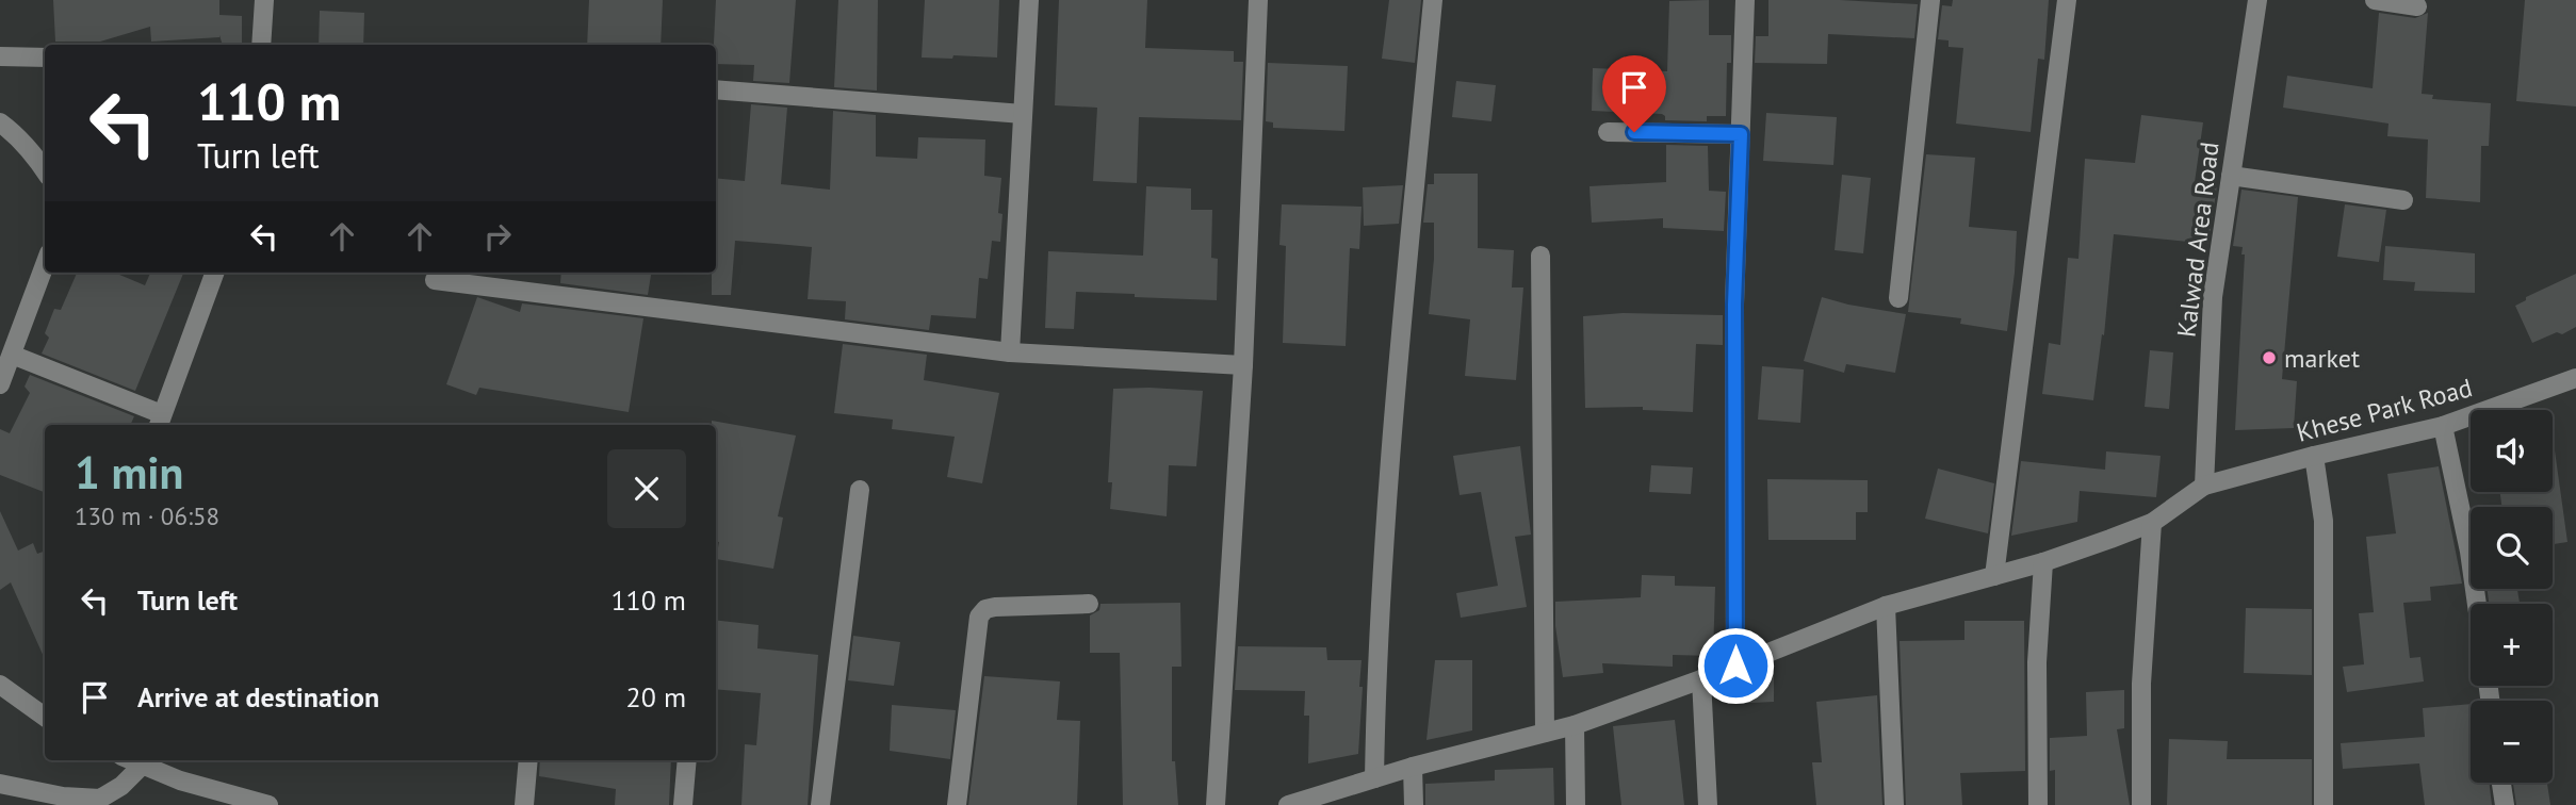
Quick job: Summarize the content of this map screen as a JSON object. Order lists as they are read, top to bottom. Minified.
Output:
{"streets":{"street":["Kalwad Area Road","Khese Park Road"]},"crossings":[["Kalwad Area Road","Khese Park Road"]],"places":["market"],"page":{"turn":["110 m","Turn left"],"map_buttons":["+","−"],"heading":["1 min","130 m · 06:58"],"list":[{"name":"Turn left","value":"110 m"},{"name":"Arrive at destination","value":"20 m"}]}}
